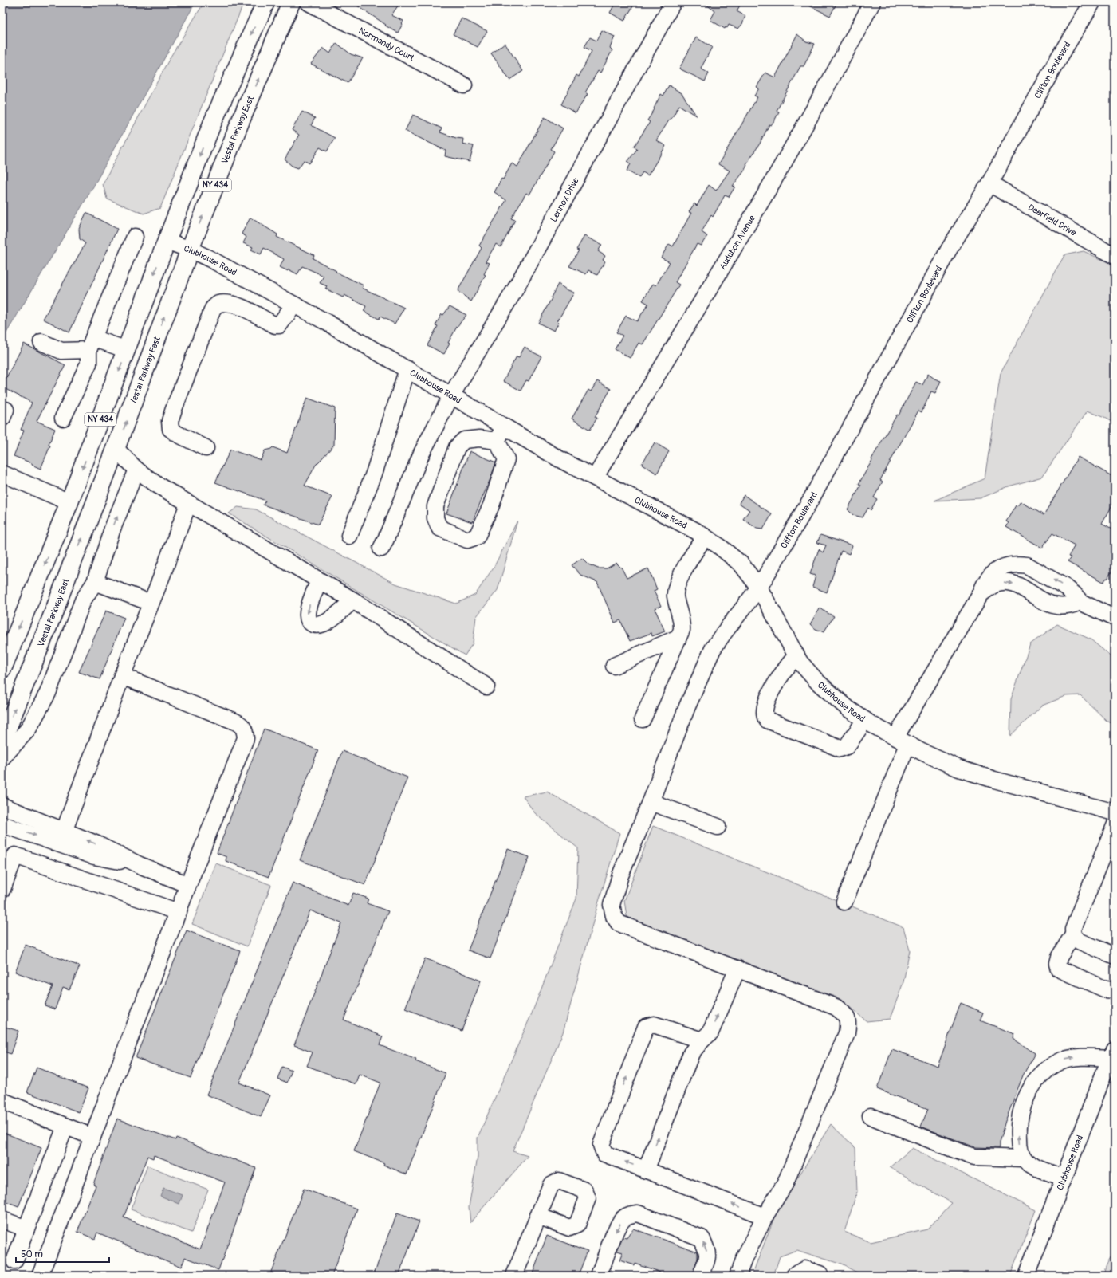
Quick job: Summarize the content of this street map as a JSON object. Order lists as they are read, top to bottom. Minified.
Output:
{"streets":{"main road":["Vestal Parkway East","NY 434"],"street":["Normandy Court","Clifton Boulevard","Lennox Drive","Deerfield Drive","Audubon Avenue","Clubhouse Road"]},"crossings":[["Clifton Boulevard","Deerfield Drive"],["Clifton Boulevard","Clubhouse Road"],["Vestal Parkway East","Clubhouse Road"],["NY 434","Clubhouse Road"],["Lennox Drive","Clubhouse Road"],["Audubon Avenue","Clubhouse Road"]],"scale_bar":"50 m"}
